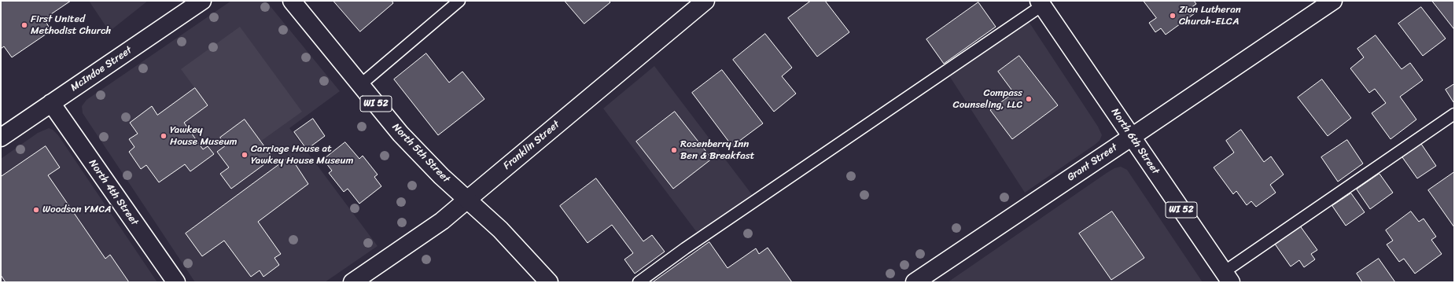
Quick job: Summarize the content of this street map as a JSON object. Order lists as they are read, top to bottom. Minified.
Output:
{"streets":{"street":["McIndoe Street","WI 52","North 6th Street","Franklin Street","North 5th Street","Grant Street","North 4th Street"]},"crossings":[["McIndoe Street","North 4th Street"],["North 6th Street","Grant Street"],["Franklin Street","North 5th Street"]],"places":["Zion Lutheran Church-ELCA","First United Methodist Church","Compass Counseling, LLC","Yawkey House Museum","Rosenberry Inn Ben & Breakfast","Carriage House at Yawkey House Museum","Woodson YMCA"]}
